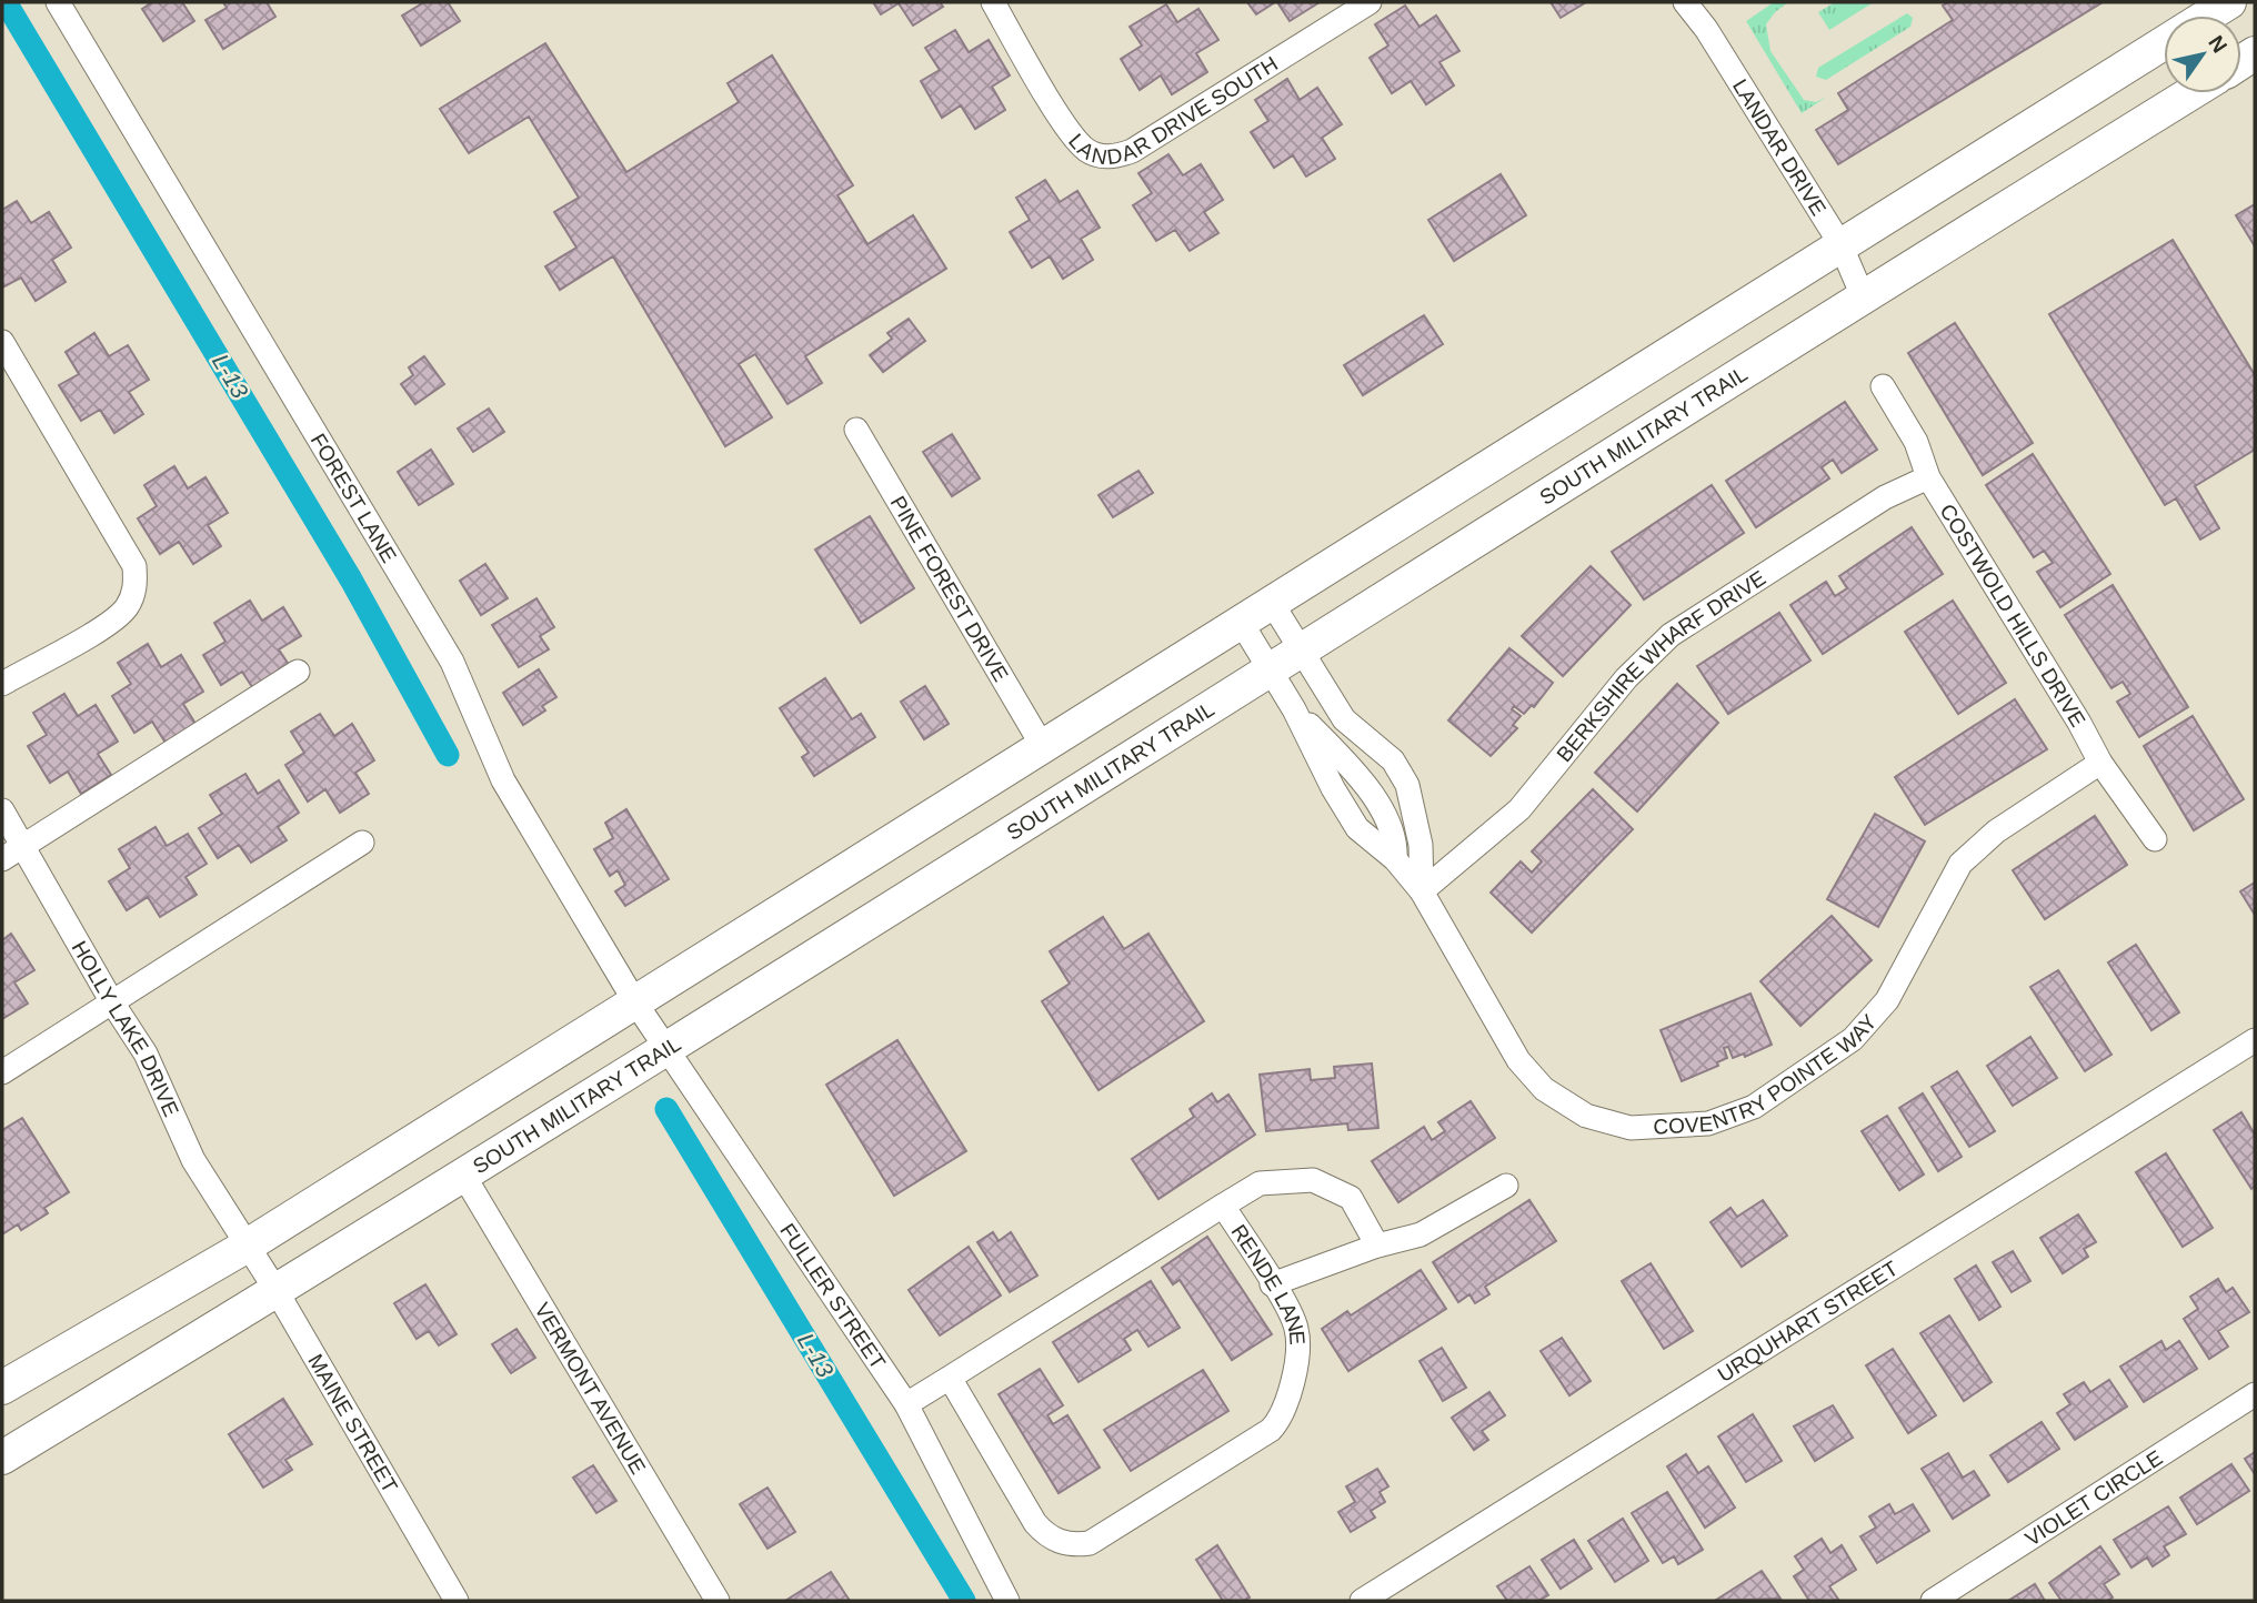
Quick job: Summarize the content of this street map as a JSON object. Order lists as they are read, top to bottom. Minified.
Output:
{"streets":{"main road":["SOUTH MILITARY TRAIL"],"street":["LANDAR DRIVE SOUTH","LANDAR DRIVE","FOREST LANE","PINE FOREST DRIVE","COSTWOLD HILLS DRIVE","BERKSHIRE WHARF DRIVE","HOLLY LAKE DRIVE","COVENTRY POINTE WAY","RENDE LANE","FULLER STREET","URQUHART STREET","VERMONT AVENUE","MAINE STREET","VIOLET CIRCLE"]},"crossings":[["LANDAR DRIVE","SOUTH MILITARY TRAIL"],["SOUTH MILITARY TRAIL","COVENTRY POINTE WAY"],["SOUTH MILITARY TRAIL","FULLER STREET"],["SOUTH MILITARY TRAIL","VERMONT AVENUE"],["SOUTH MILITARY TRAIL","MAINE STREET"],["FOREST LANE","FULLER STREET"],["COSTWOLD HILLS DRIVE","BERKSHIRE WHARF DRIVE"],["COSTWOLD HILLS DRIVE","COVENTRY POINTE WAY"],["BERKSHIRE WHARF DRIVE","COVENTRY POINTE WAY"],["HOLLY LAKE DRIVE","MAINE STREET"],["RENDE LANE","FULLER STREET"]],"water":["L-13"],"north":"top right"}
